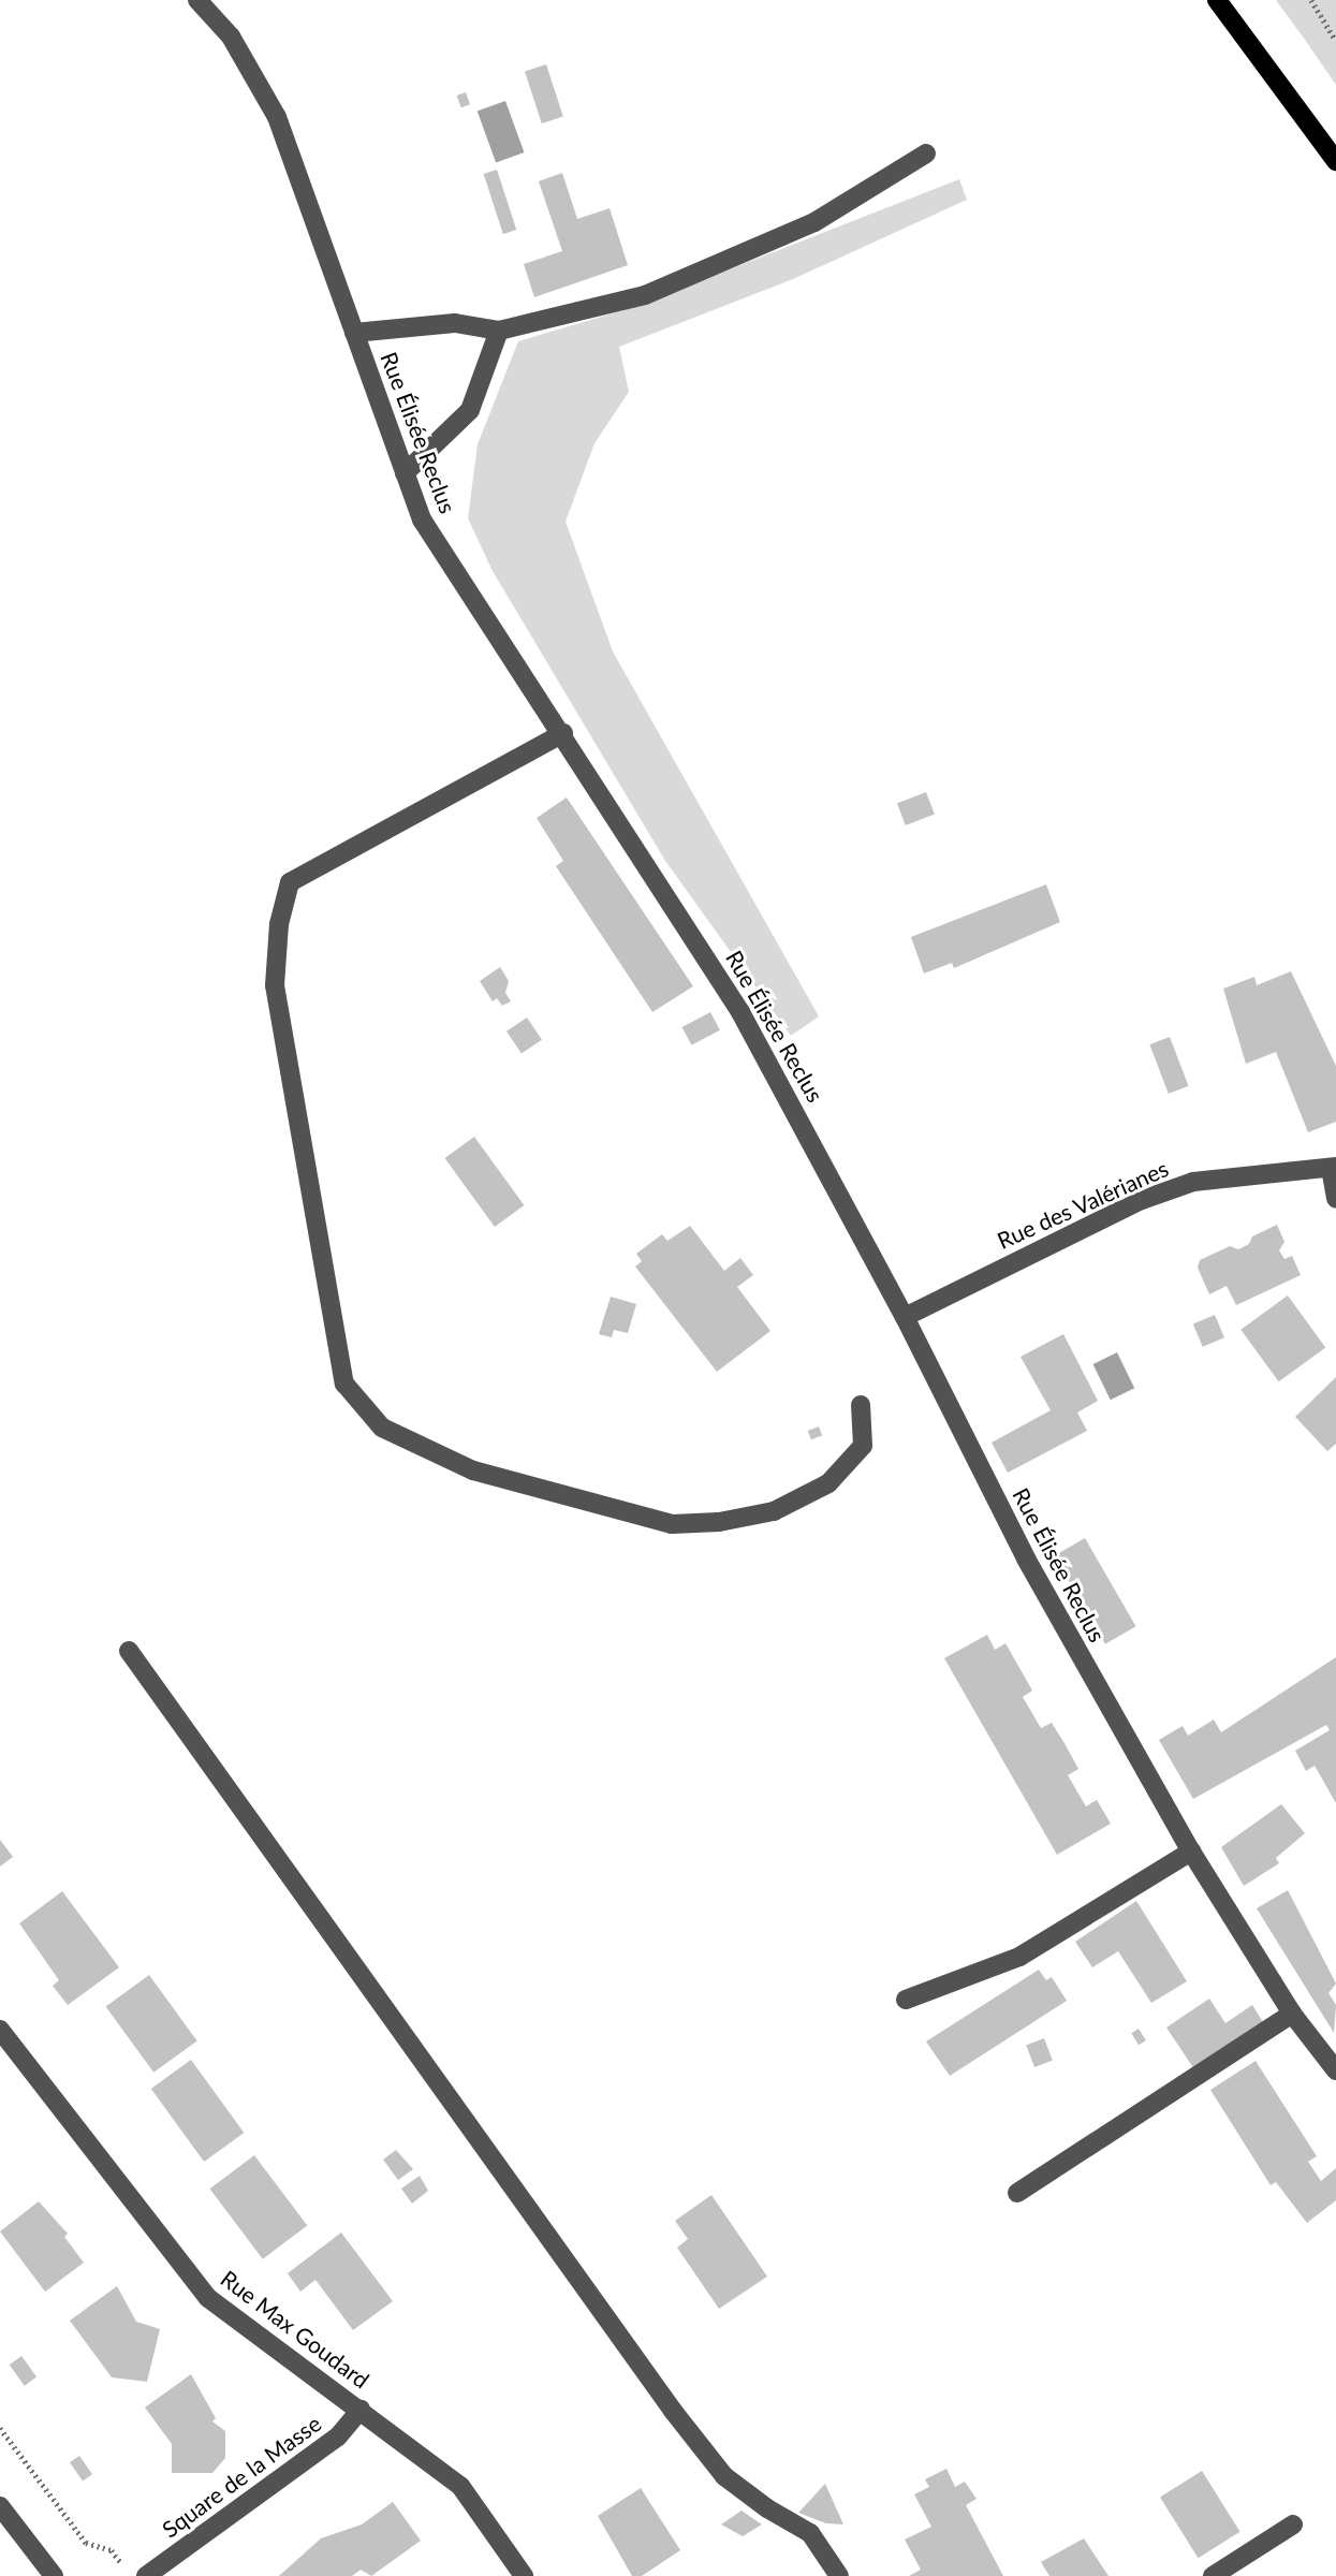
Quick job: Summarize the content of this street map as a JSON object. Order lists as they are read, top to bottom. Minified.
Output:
{"streets":{"street":["Rue Élisée Reclus","Rue des Valérianes","Rue Max Goudard","Square de la Masse"]},"crossings":[["Rue Élisée Reclus","Rue des Valérianes"],["Rue Max Goudard","Square de la Masse"]]}
